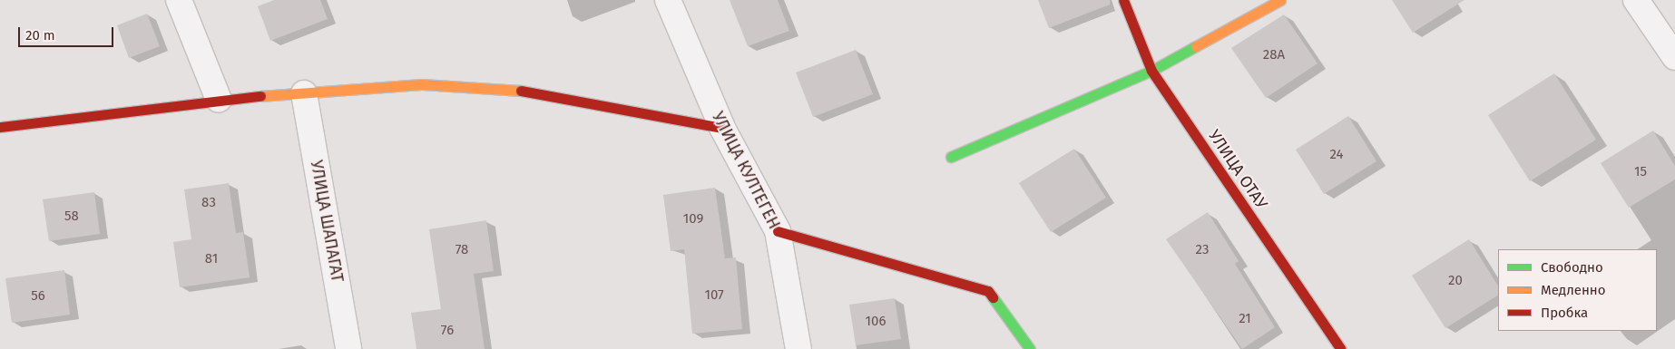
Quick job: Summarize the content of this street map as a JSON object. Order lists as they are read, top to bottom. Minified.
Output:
{"streets":{"street":["УЛИЦА ОТАУ","УЛИЦА КУЛТЕГЕН","УЛИЦА ШАПАГАТ"]},"house_numbers":["28А","24","15","83","58","109","78","23","81","20","107","56","21","106","76"],"legend":["Свободно","Медленно","Пробка"],"scale_bar":"20 m"}
